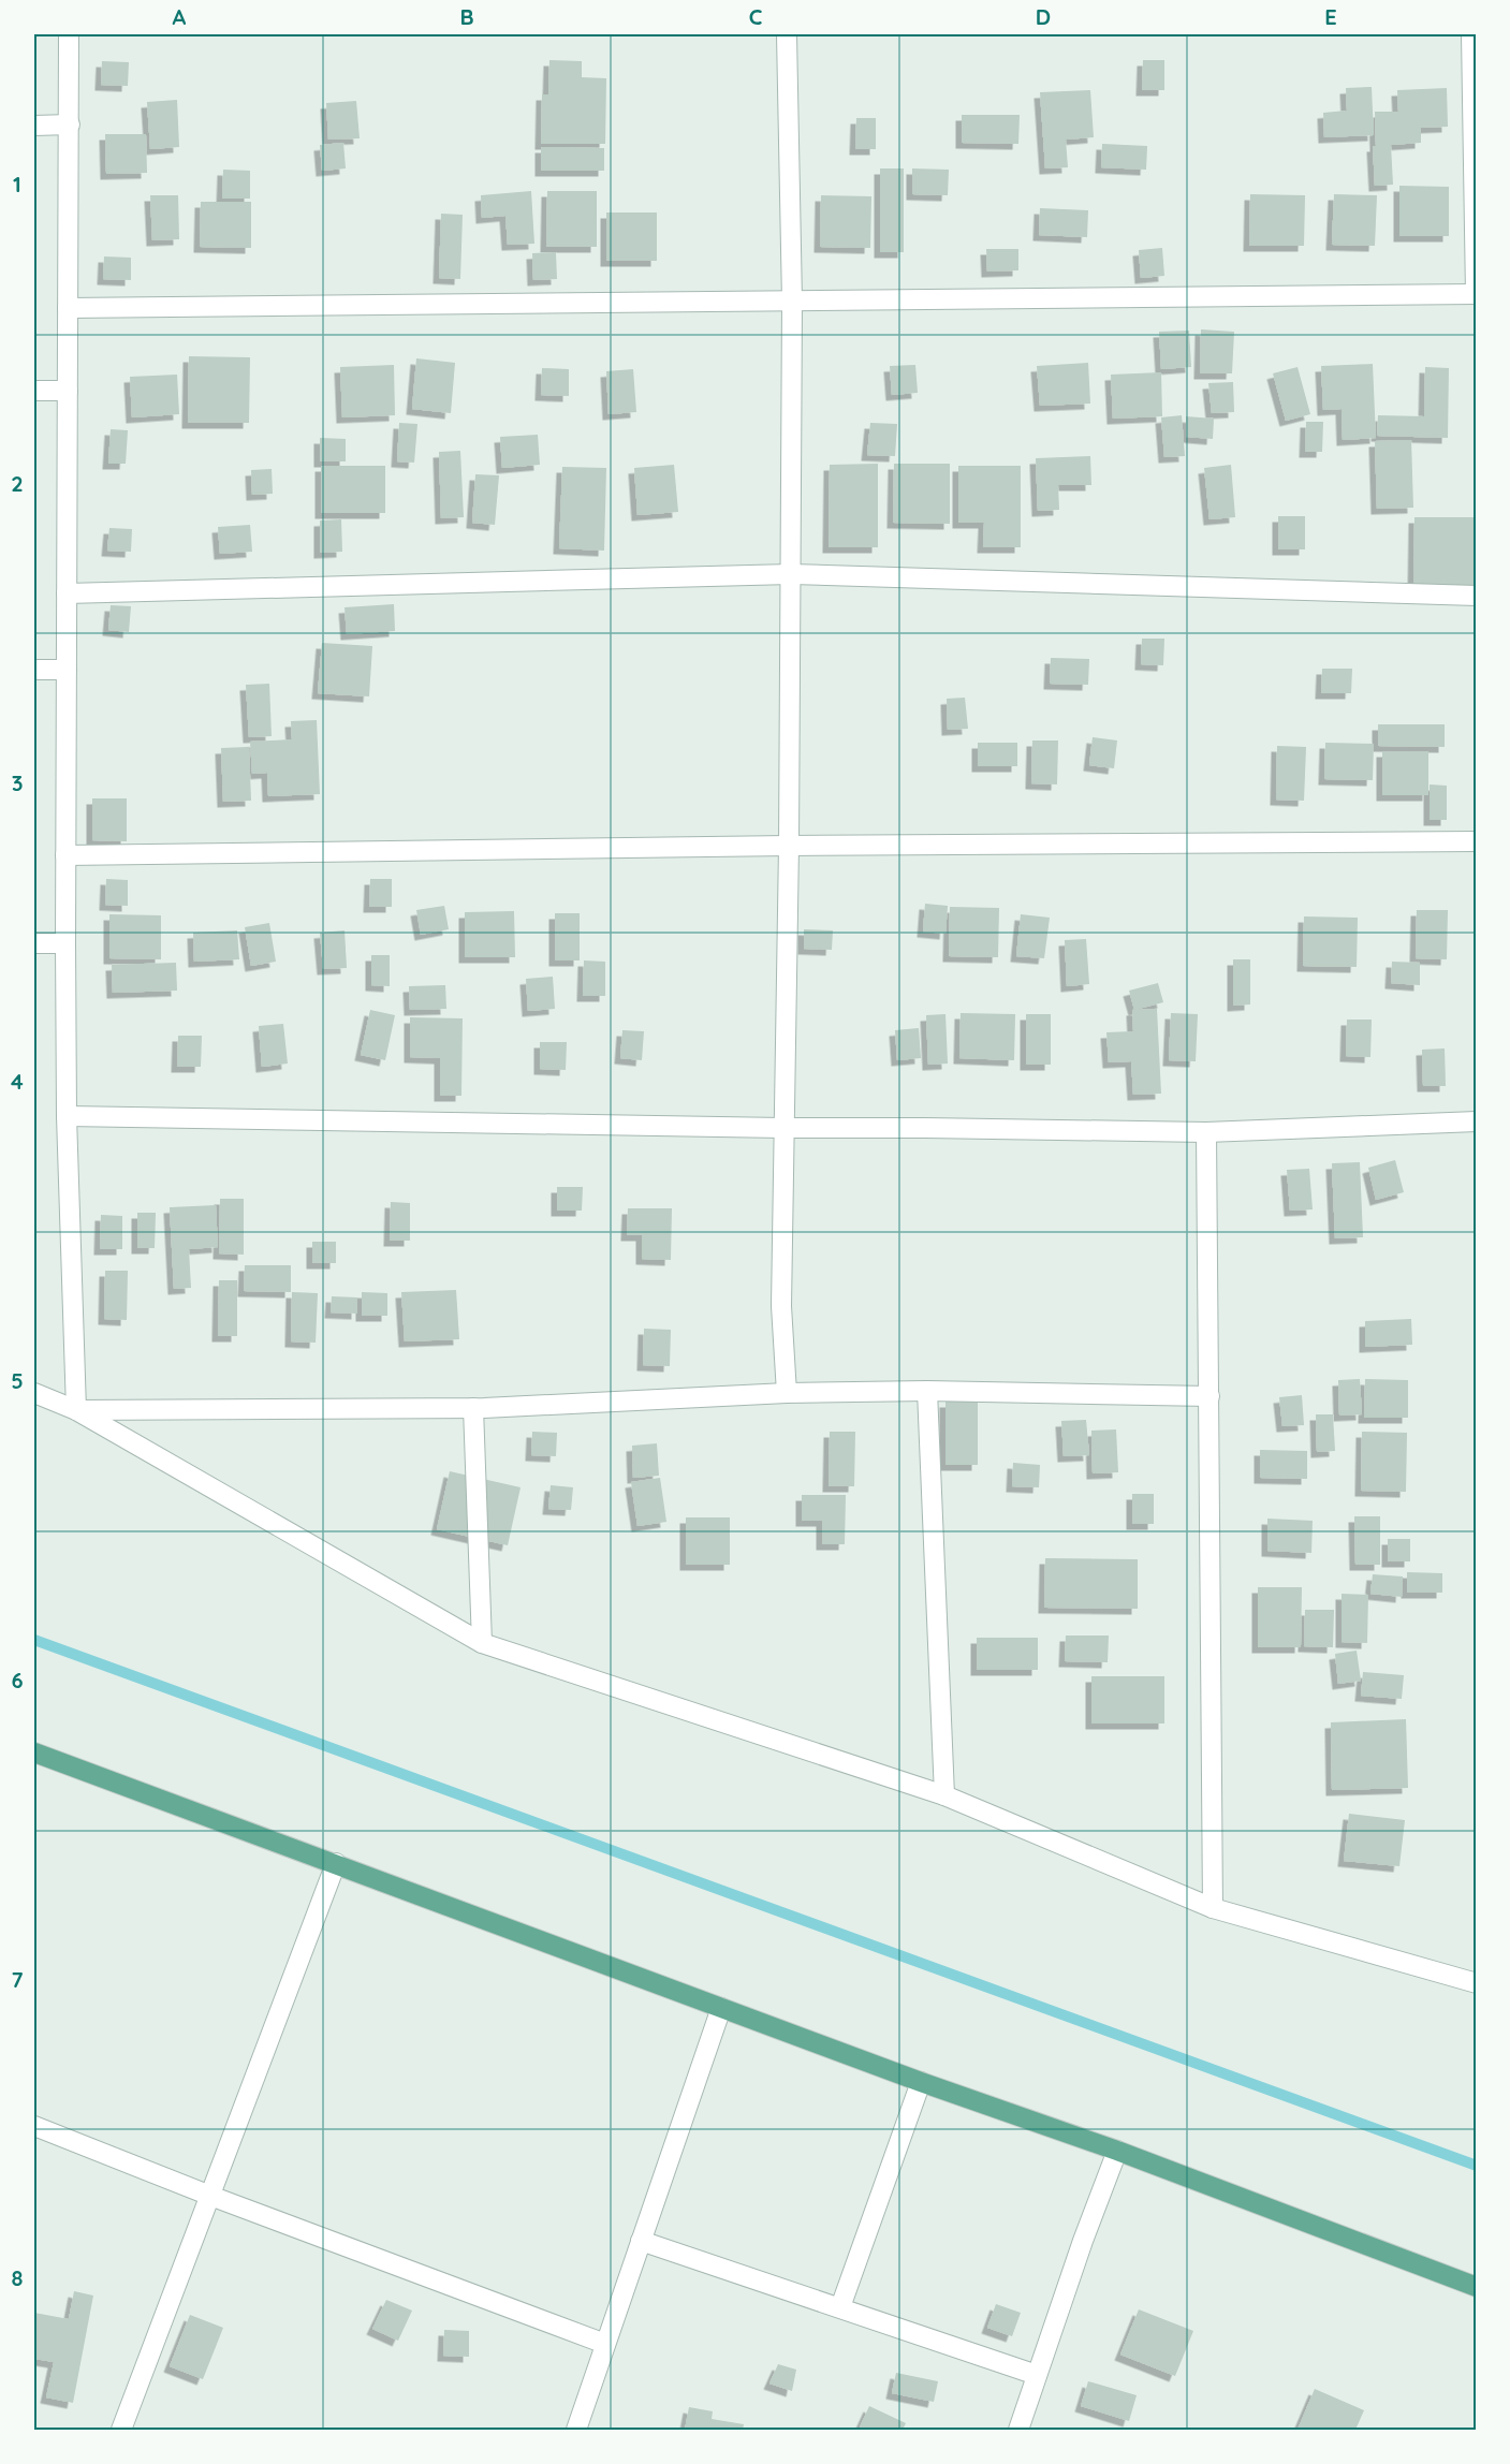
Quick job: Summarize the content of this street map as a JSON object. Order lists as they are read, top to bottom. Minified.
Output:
{"grid":{"columns":["A","B","C","D","E"],"rows":["1","2","3","4","5","6","7","8"]}}
